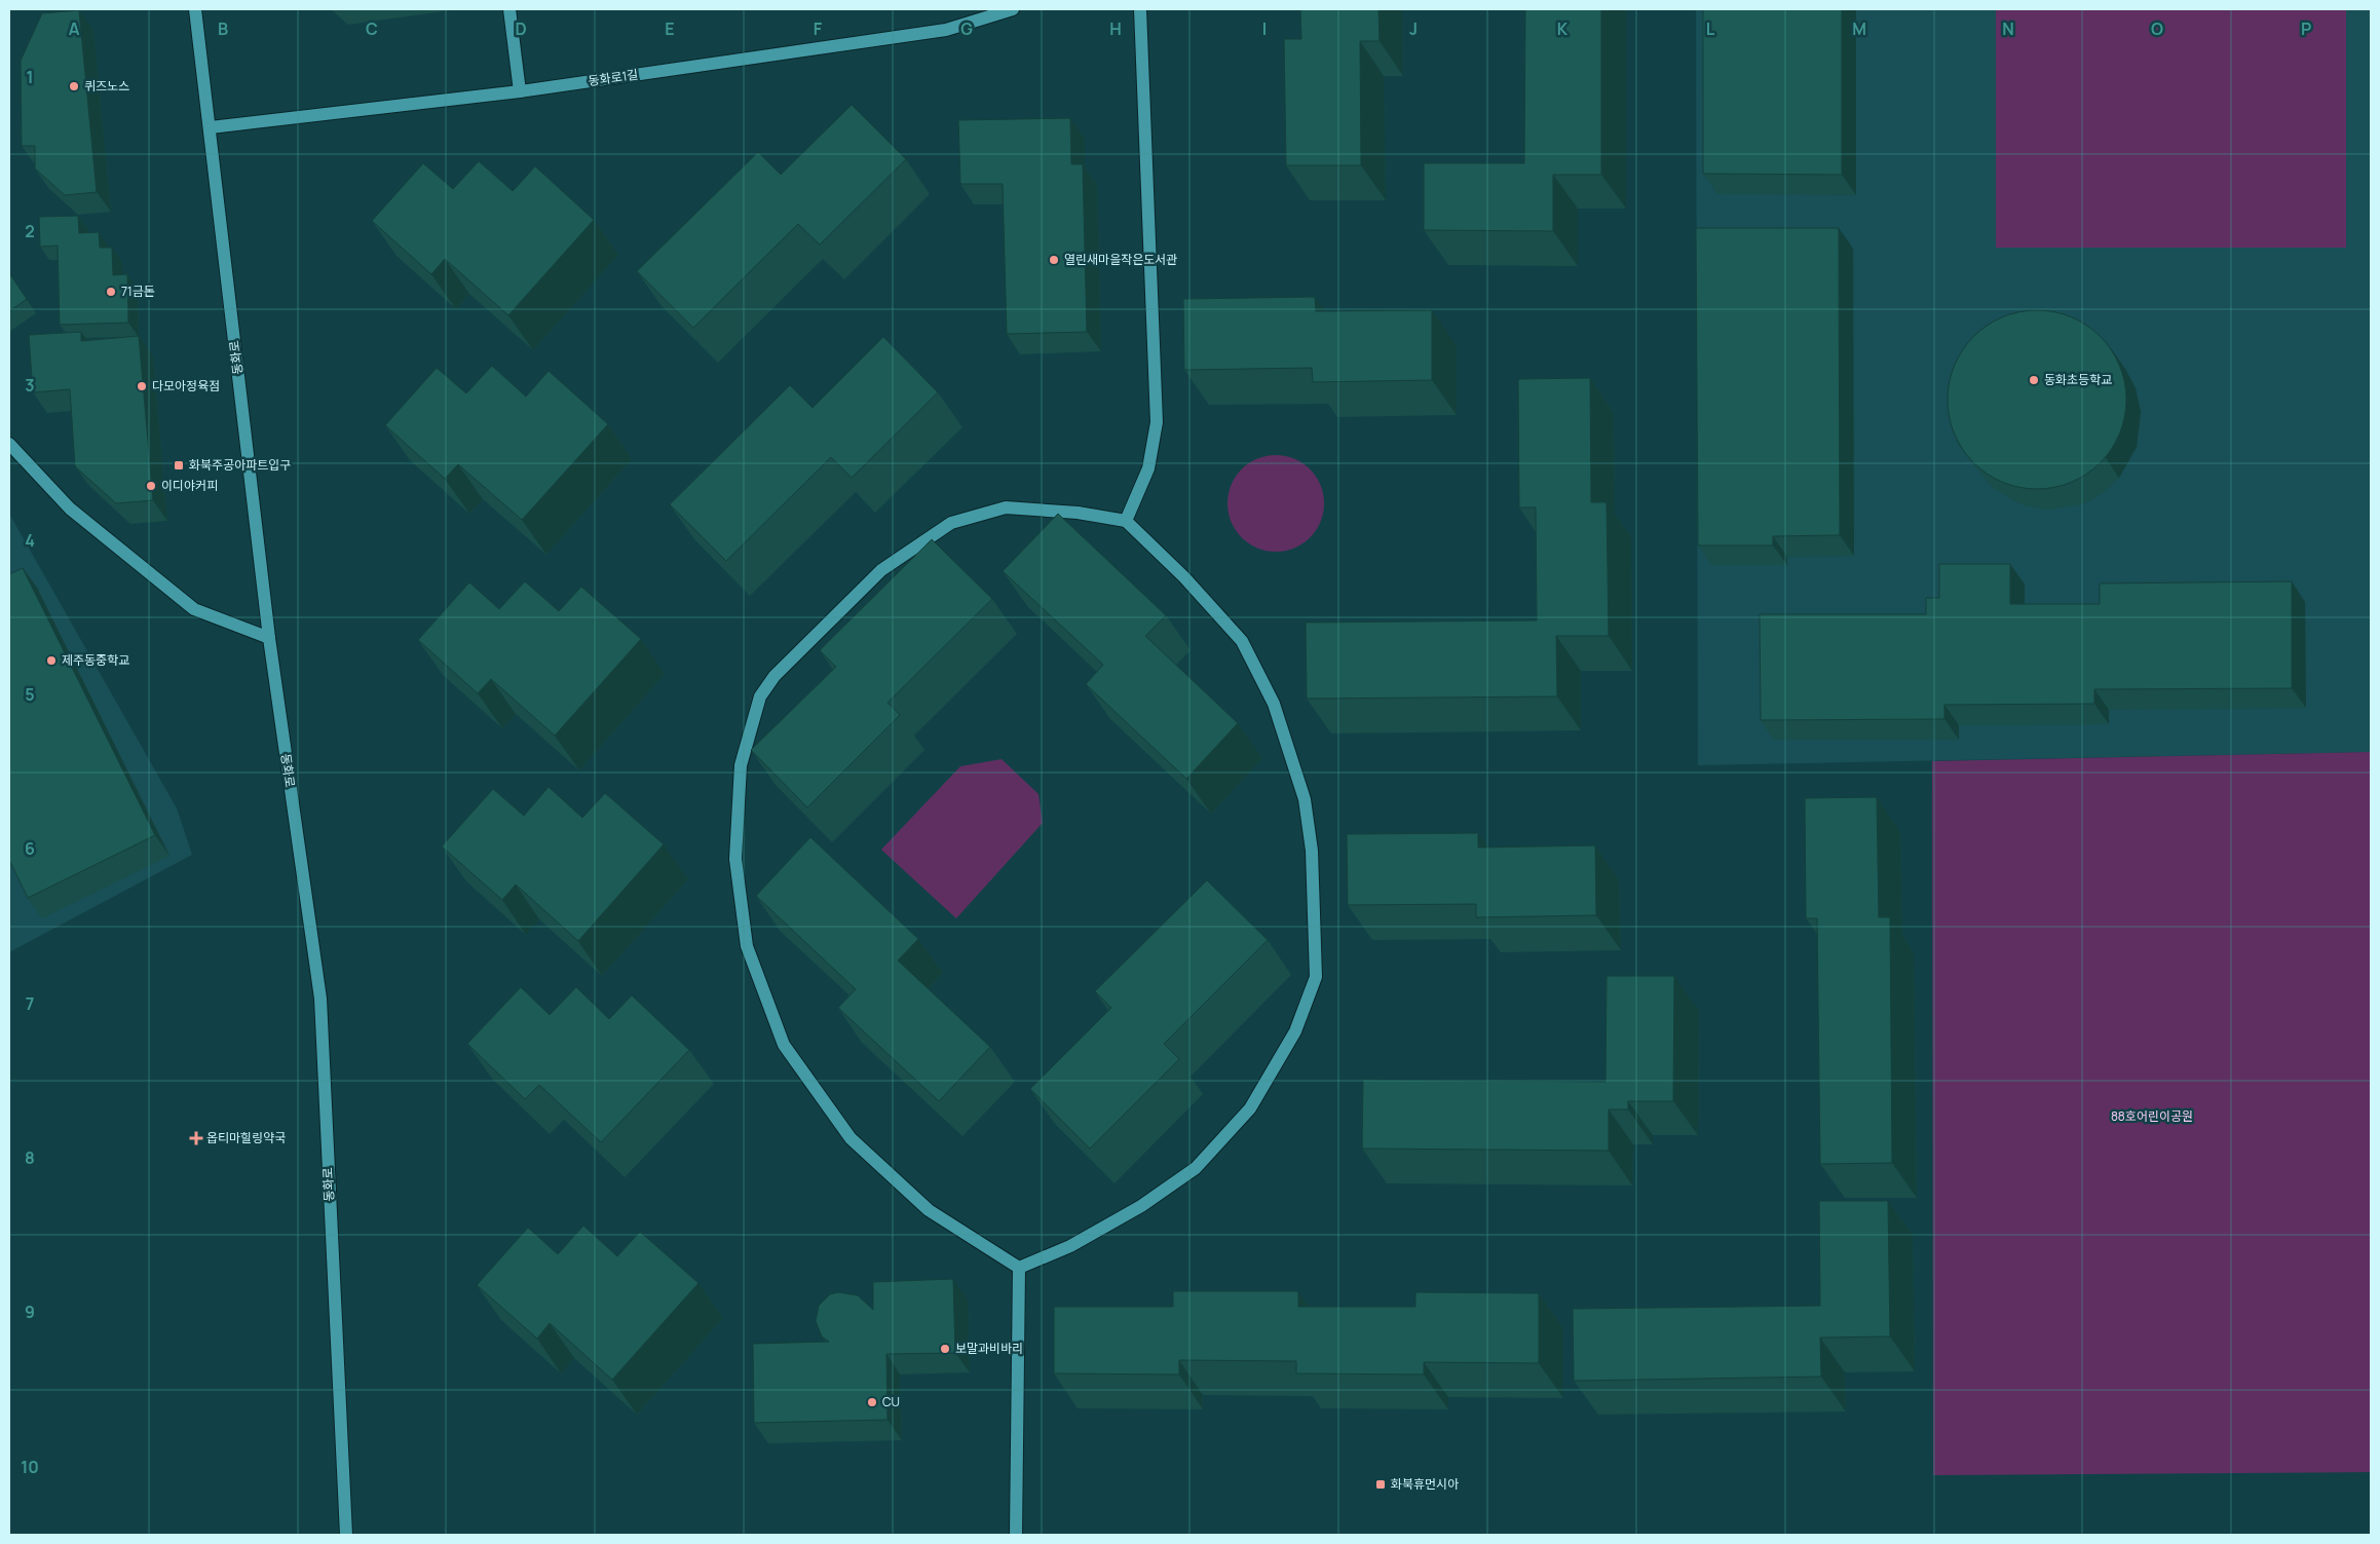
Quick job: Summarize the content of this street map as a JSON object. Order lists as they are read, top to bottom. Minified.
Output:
{"streets":{"street":["동화로1길","동화로"]},"crossings":[["동화로1길","동화로"]],"parks":["88호어린이공원"],"places":{"other":["퀴즈노스","열린새마을작은도서관","71금돈","동화초등학교","다모아정육점","이디야커피","제주동중학교","보말과비바리","CU"],"transit":["화북주공아파트입구","화북휴먼시아"],"health":["옵티마힐링약국"]},"grid":{"columns":["A","B","C","D","E","F","G","H","I","J","K","L","M","N","O","P"],"rows":["1","2","3","4","5","6","7","8","9","10"]}}
